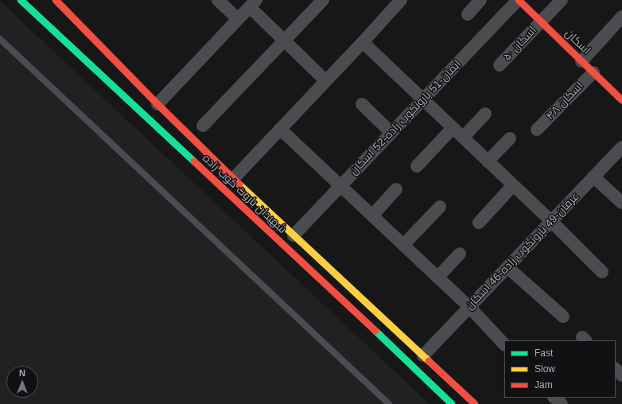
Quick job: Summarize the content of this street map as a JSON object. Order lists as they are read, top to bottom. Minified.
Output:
{"streets":{"street":["اسکان","اسکان ۵۰","اسکان ۴۸","ایمان-51 باروتکوب زاده-52 اسکان","شهیدان باروت کوب زاده","عرفان-49 باروتکوب زاده-46 اسکان"]},"crossings":[["اسکان","اسکان ۵۰"],["اسکان","اسکان ۴۸"],["اسکان","ایمان-51 باروتکوب زاده-52 اسکان"],["ایمان-51 باروتکوب زاده-52 اسکان","شهیدان باروت کوب زاده"],["شهیدان باروت کوب زاده","عرفان-49 باروتکوب زاده-46 اسکان"]],"legend":["Fast","Slow","Jam"],"north":"top"}
